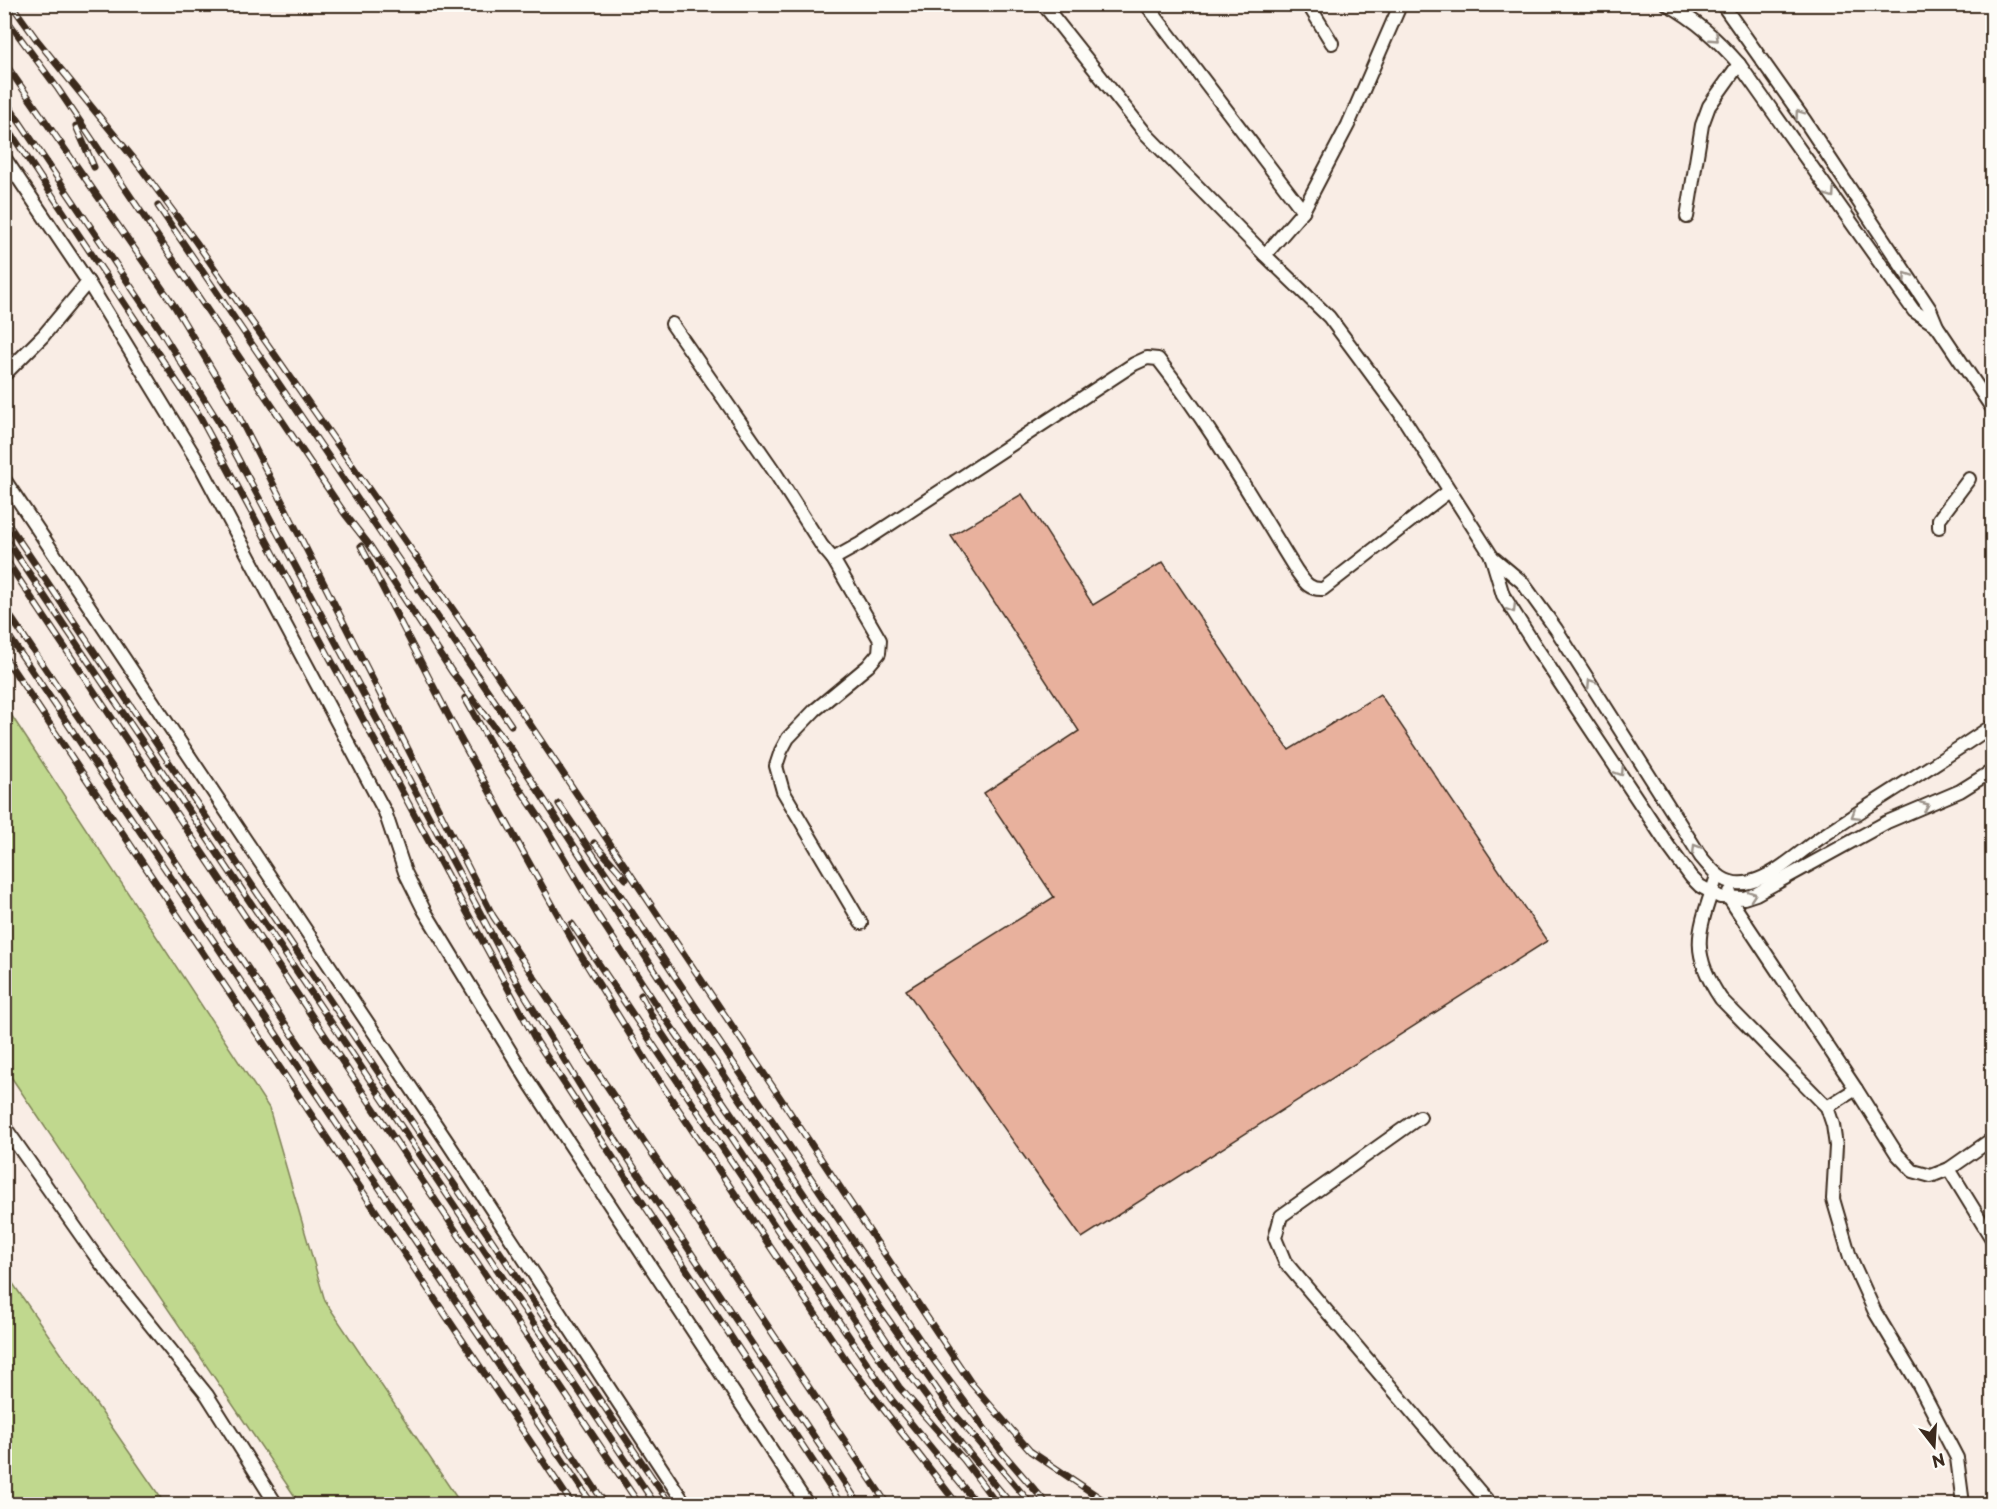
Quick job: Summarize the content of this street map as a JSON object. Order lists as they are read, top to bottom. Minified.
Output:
{"north":"bottom"}
